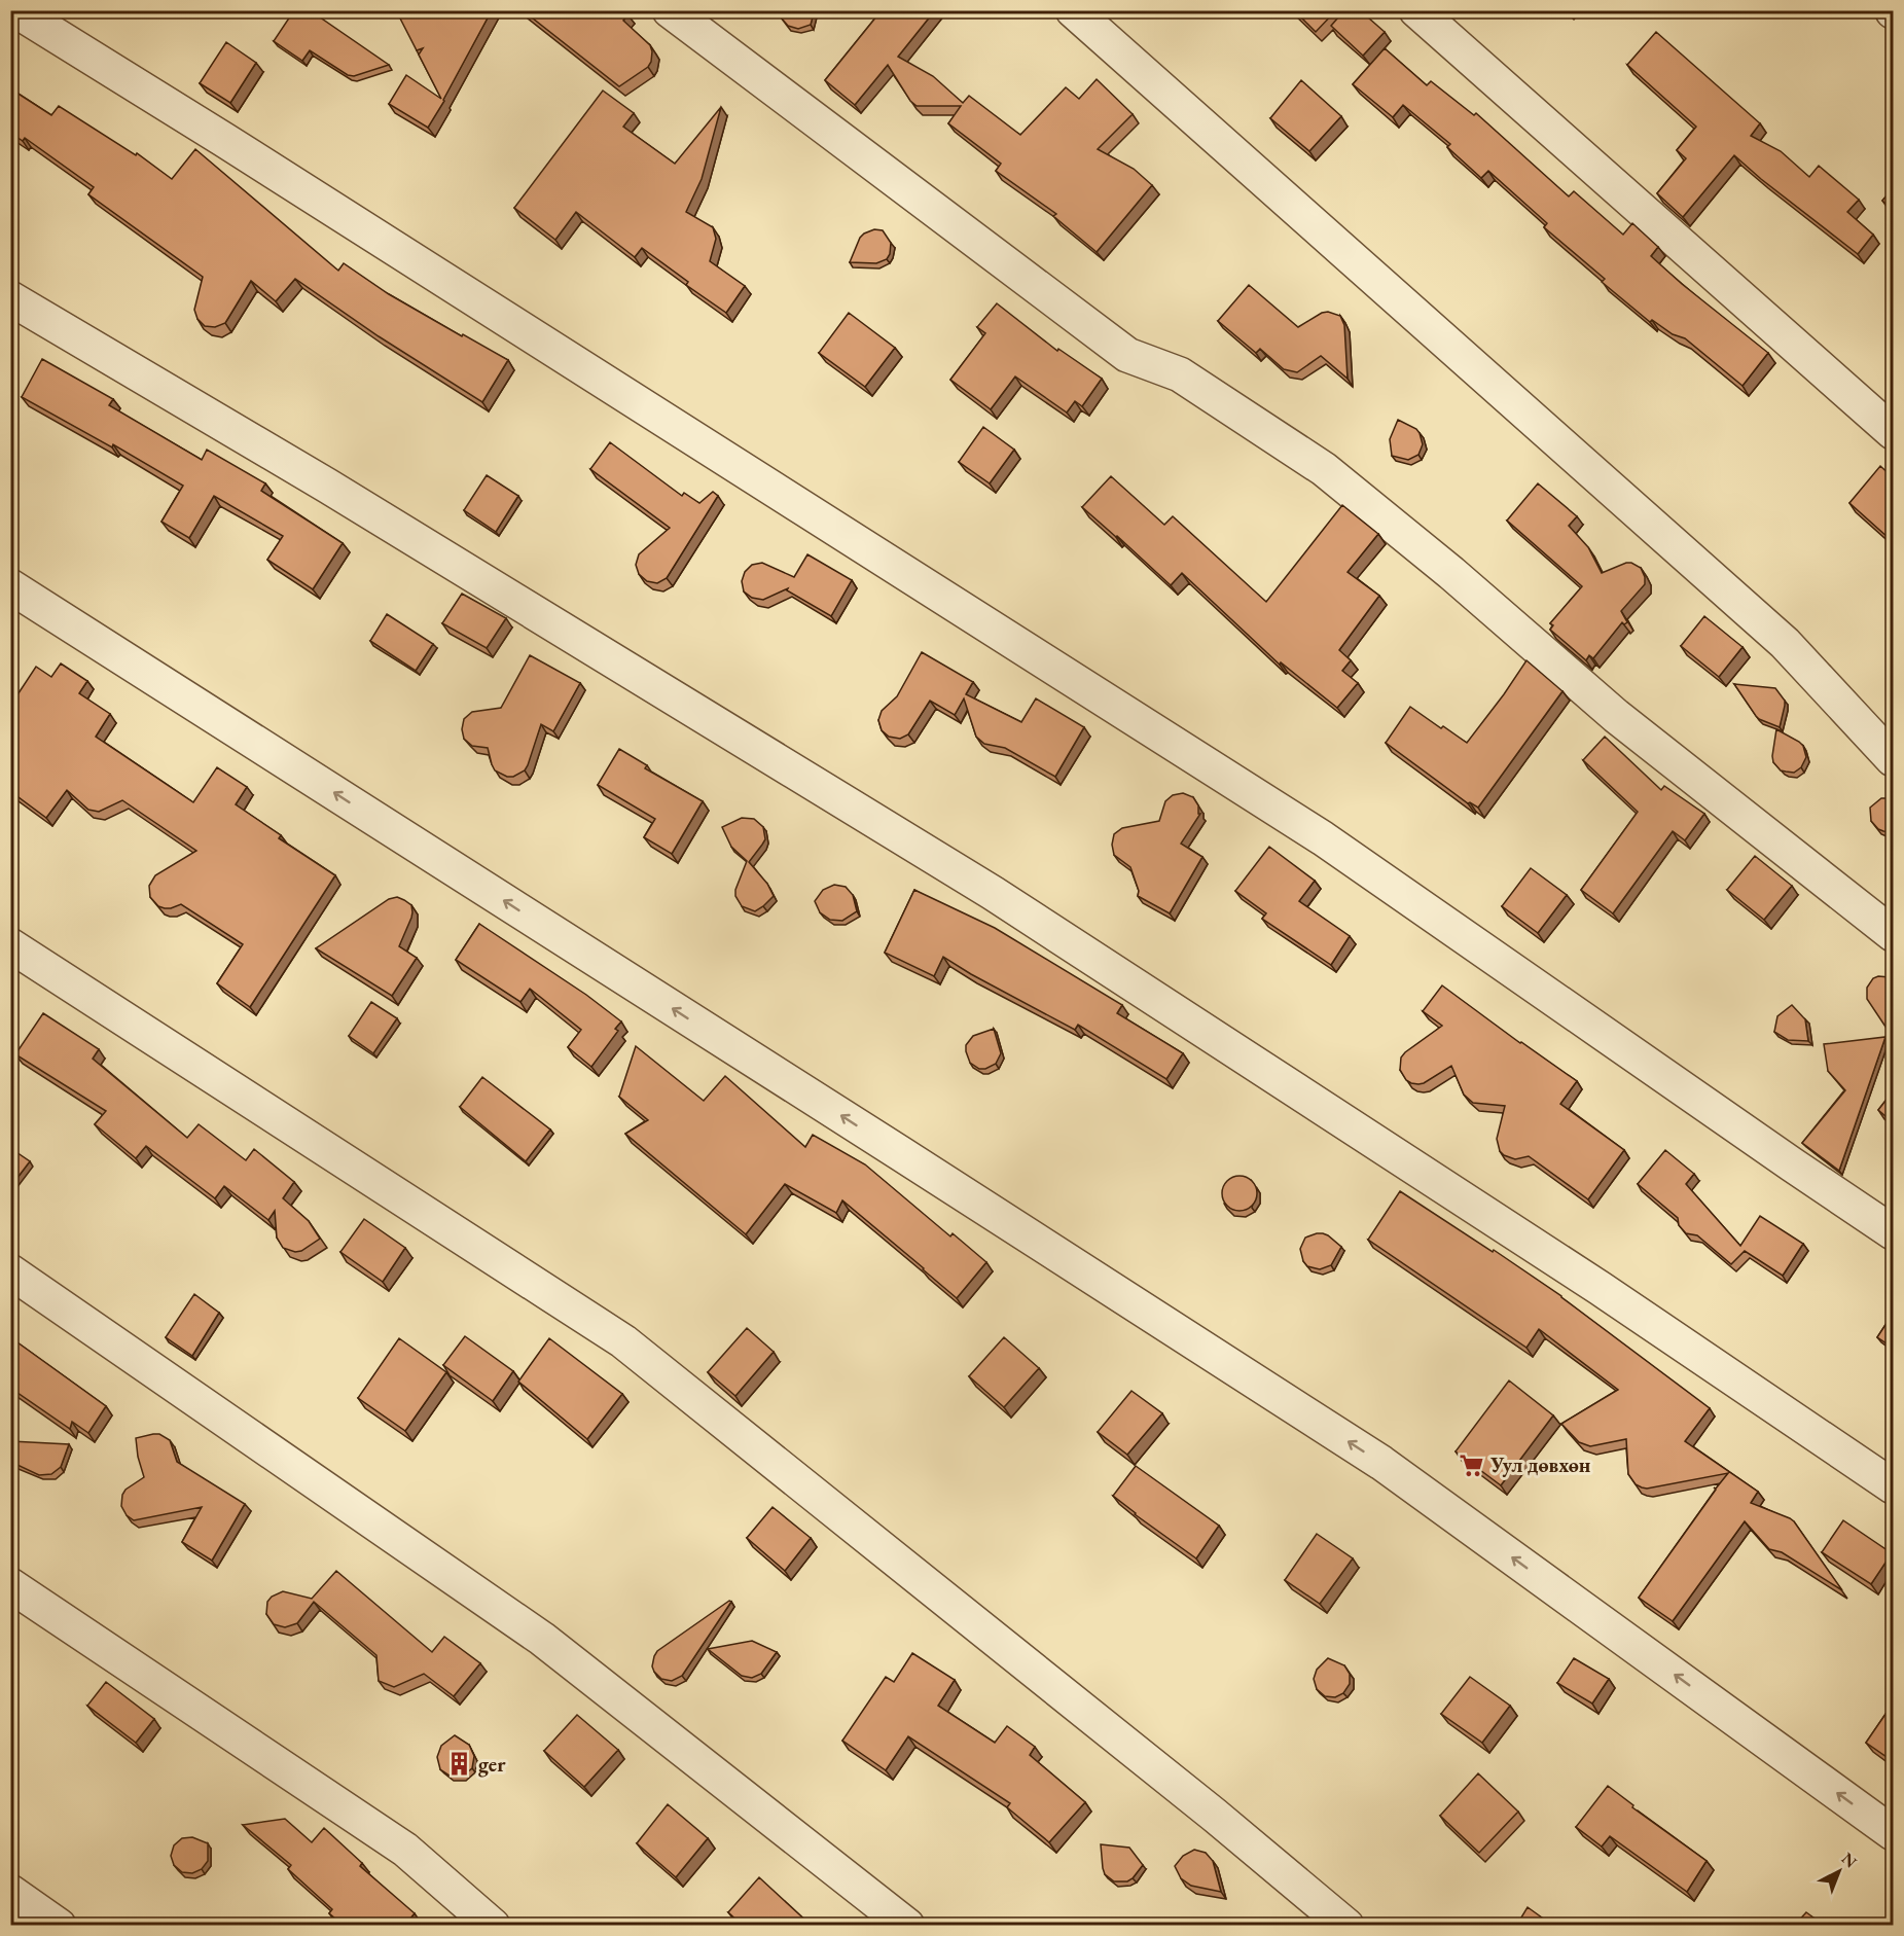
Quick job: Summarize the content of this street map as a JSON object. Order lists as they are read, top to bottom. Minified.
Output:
{"places":{"supermarket":["Уул дөвхөн"],"building":["ger"]},"north":"top right"}
